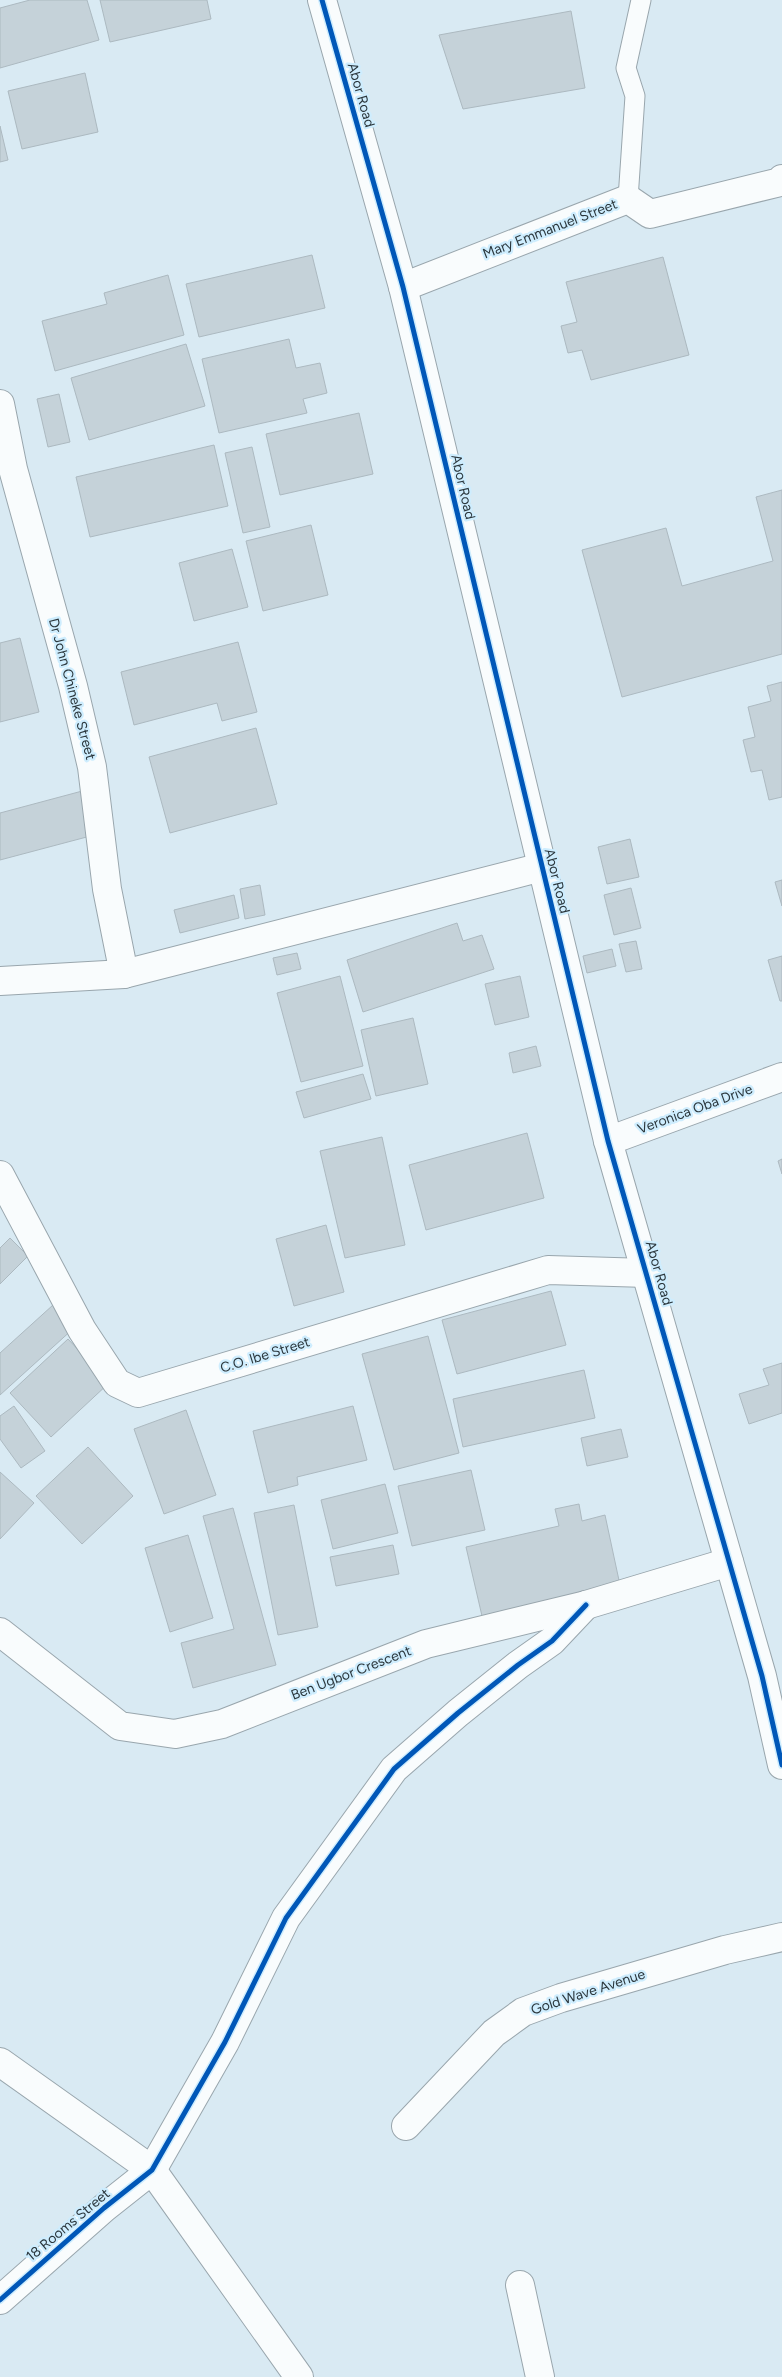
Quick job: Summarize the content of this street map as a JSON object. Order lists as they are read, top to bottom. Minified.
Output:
{"streets":{"street":["Abor Road","Mary Emmanuel Street","Dr John Chineke Street","Veronica Oba Drive","C.O. Ibe Street","Ben Ugbor Crescent","Gold Wave Avenue","18 Rooms Street"]},"crossings":[["Abor Road","Mary Emmanuel Street"],["Abor Road","Veronica Oba Drive"],["Abor Road","C.O. Ibe Street"],["Abor Road","Ben Ugbor Crescent"],["Ben Ugbor Crescent","18 Rooms Street"]]}
